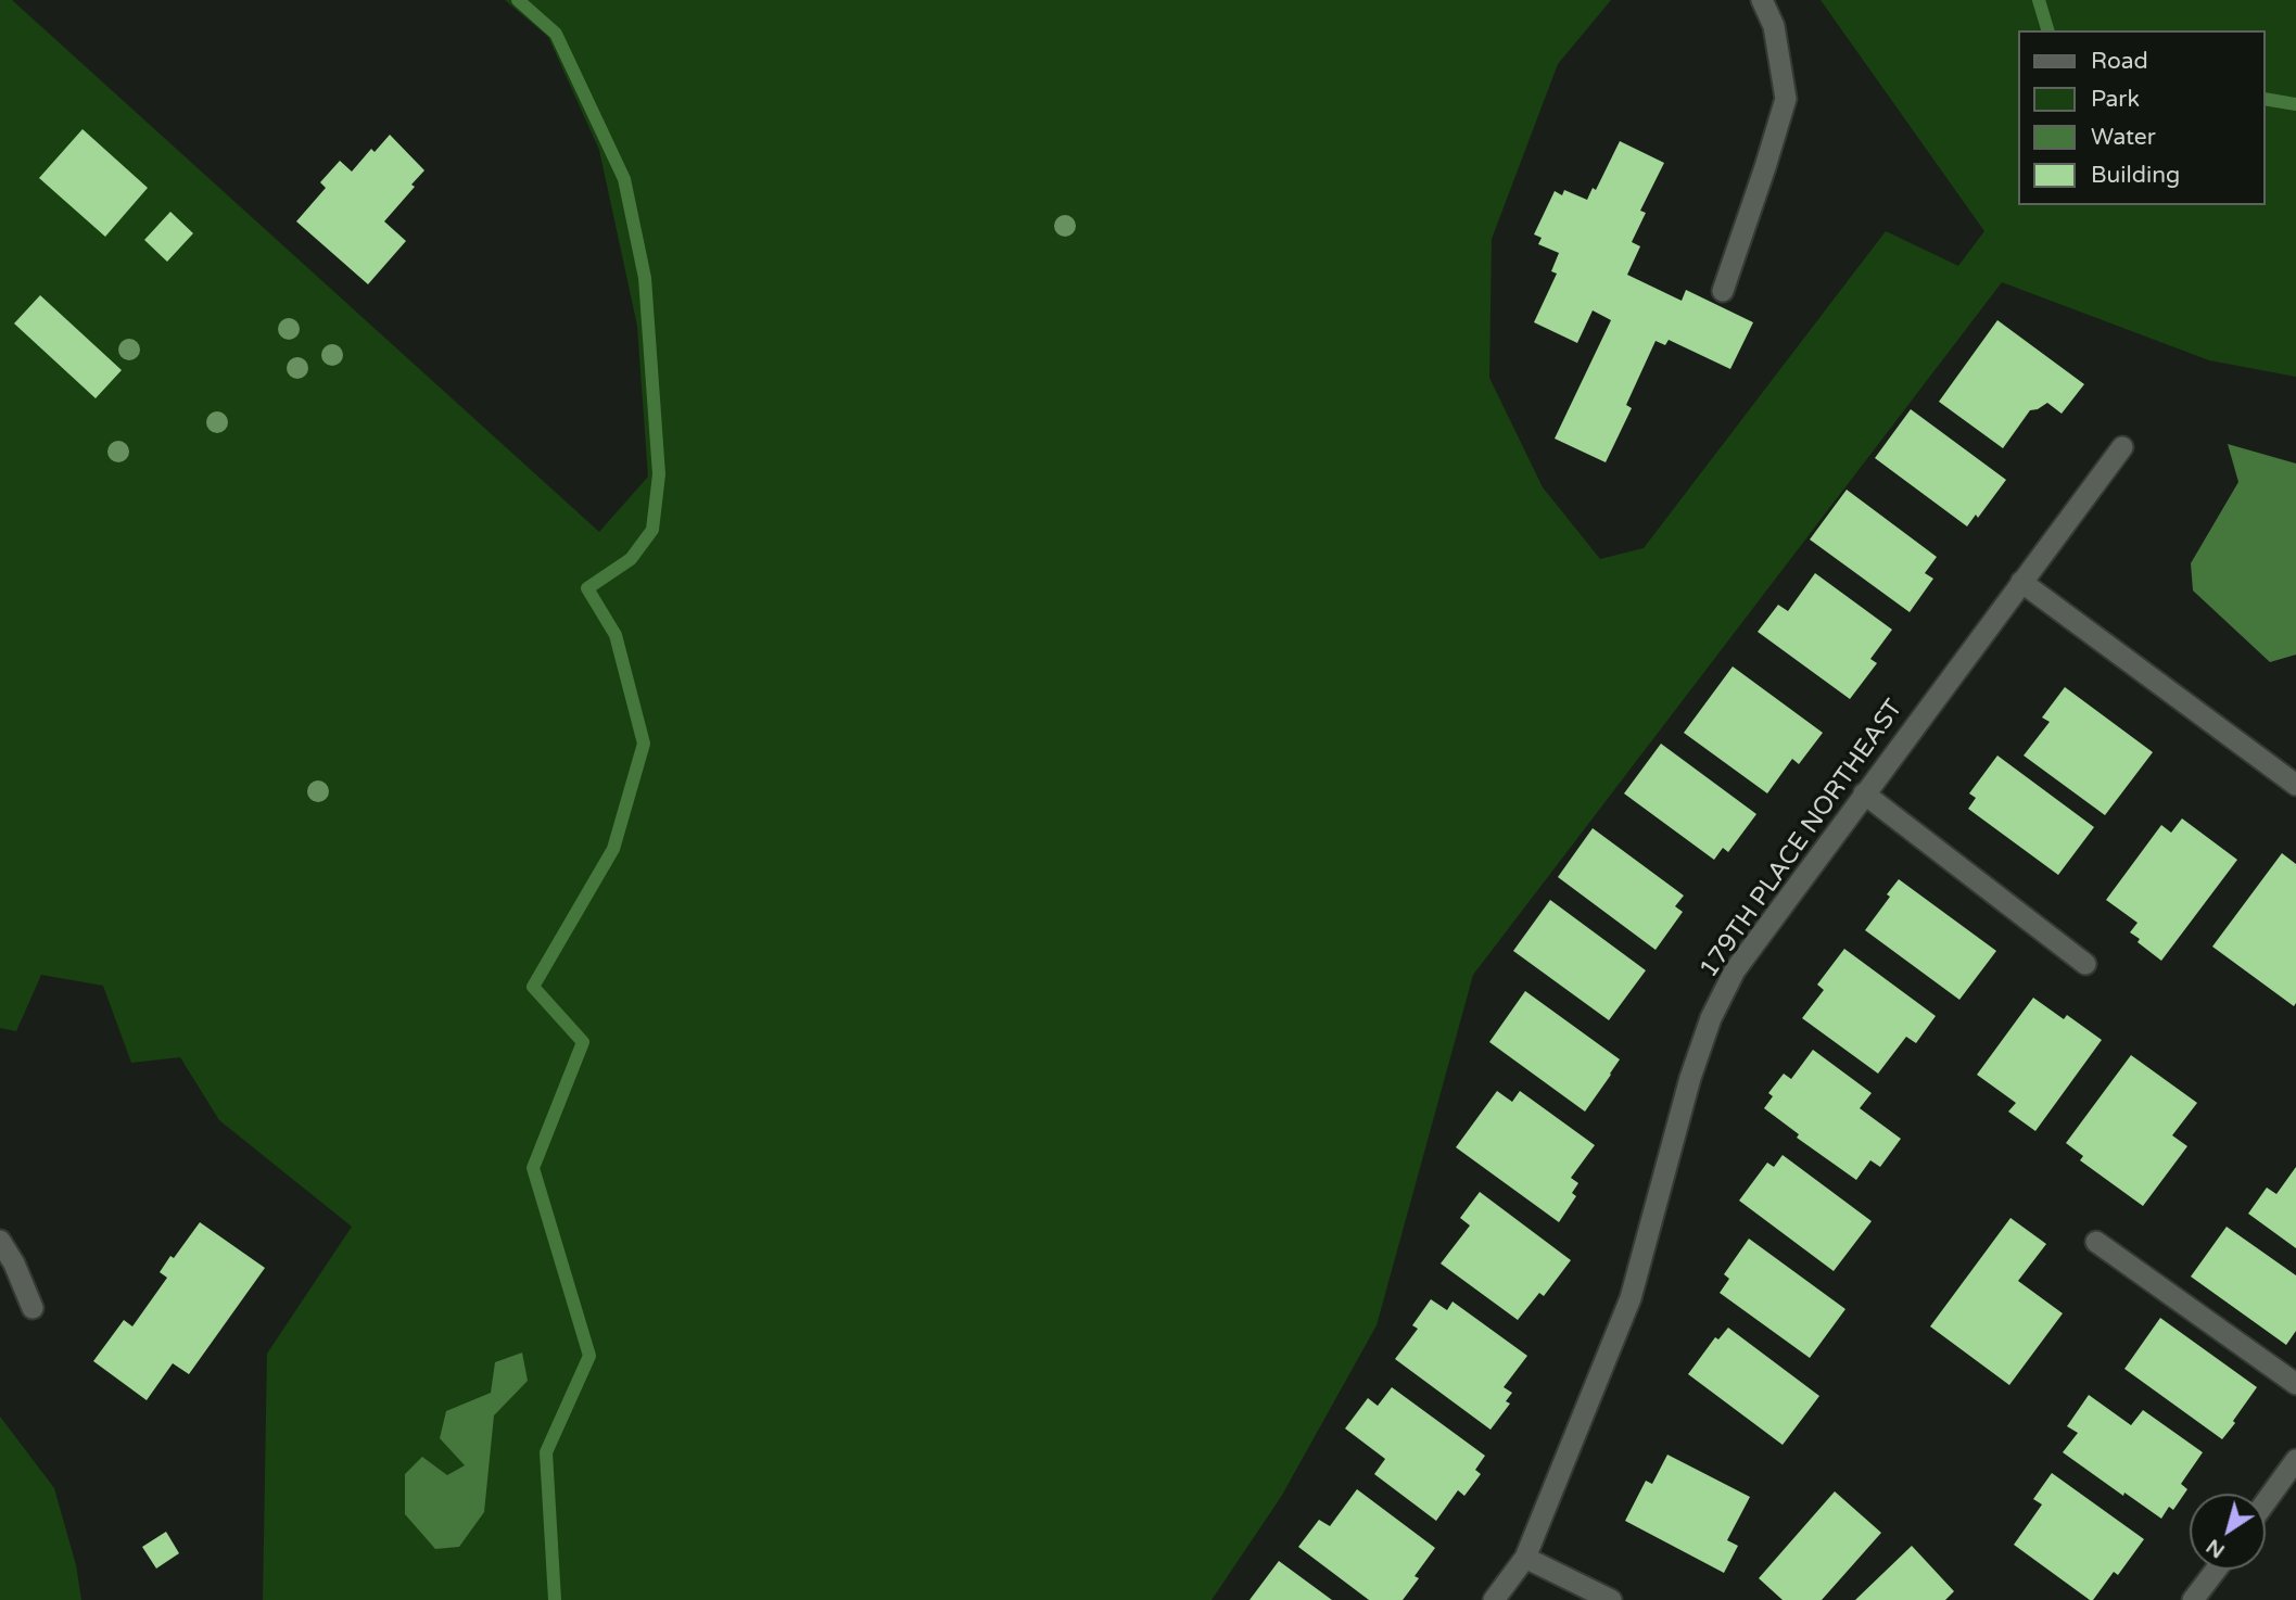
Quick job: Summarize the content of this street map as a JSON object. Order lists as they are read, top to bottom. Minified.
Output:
{"streets":{"street":["179TH PLACE NORTHEAST"]},"legend":["Road","Park","Water","Building"],"north":"bottom left"}
